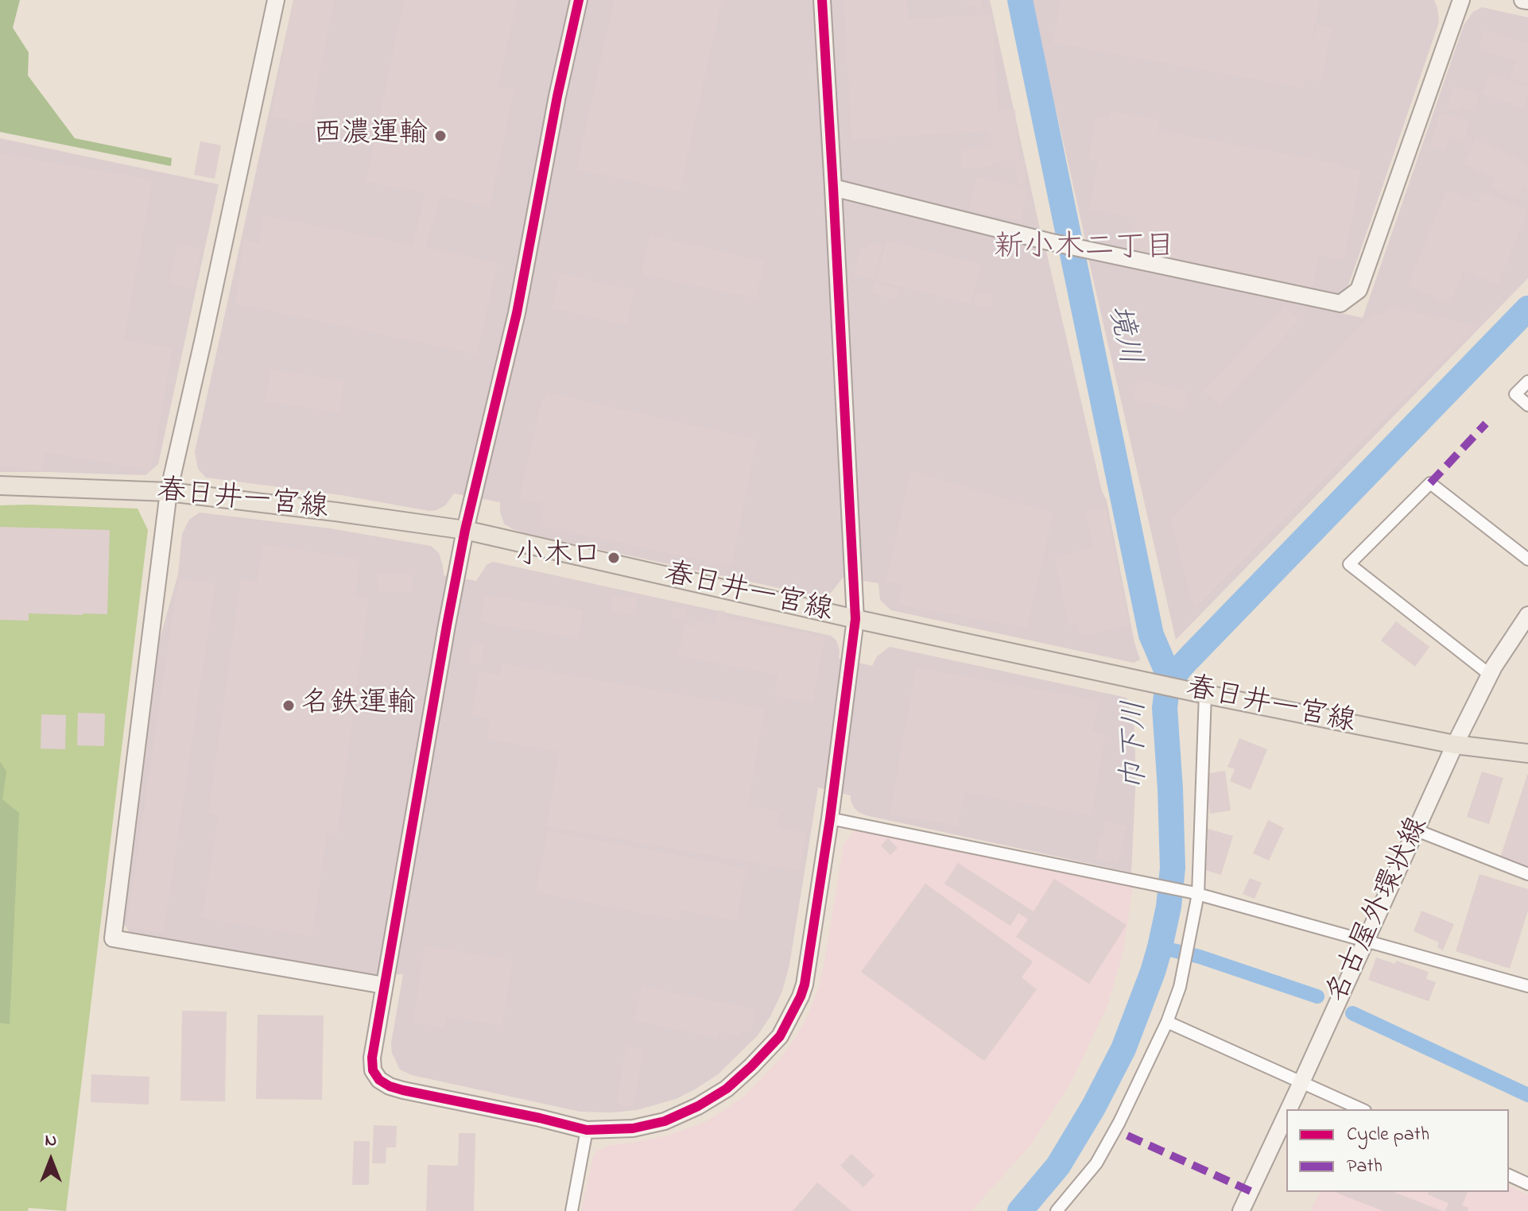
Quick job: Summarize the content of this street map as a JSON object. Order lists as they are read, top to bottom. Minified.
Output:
{"streets":{"main road":["春日井一宮線"],"street":["名古屋外環状線"]},"crossings":[["春日井一宮線","名古屋外環状線"]],"districts":["新小木二丁目"],"water":["境川","巾下川"],"places":["西濃運輸","小木口","名鉄運輸"],"legend":["Cycle path","Path"],"north":"top"}
